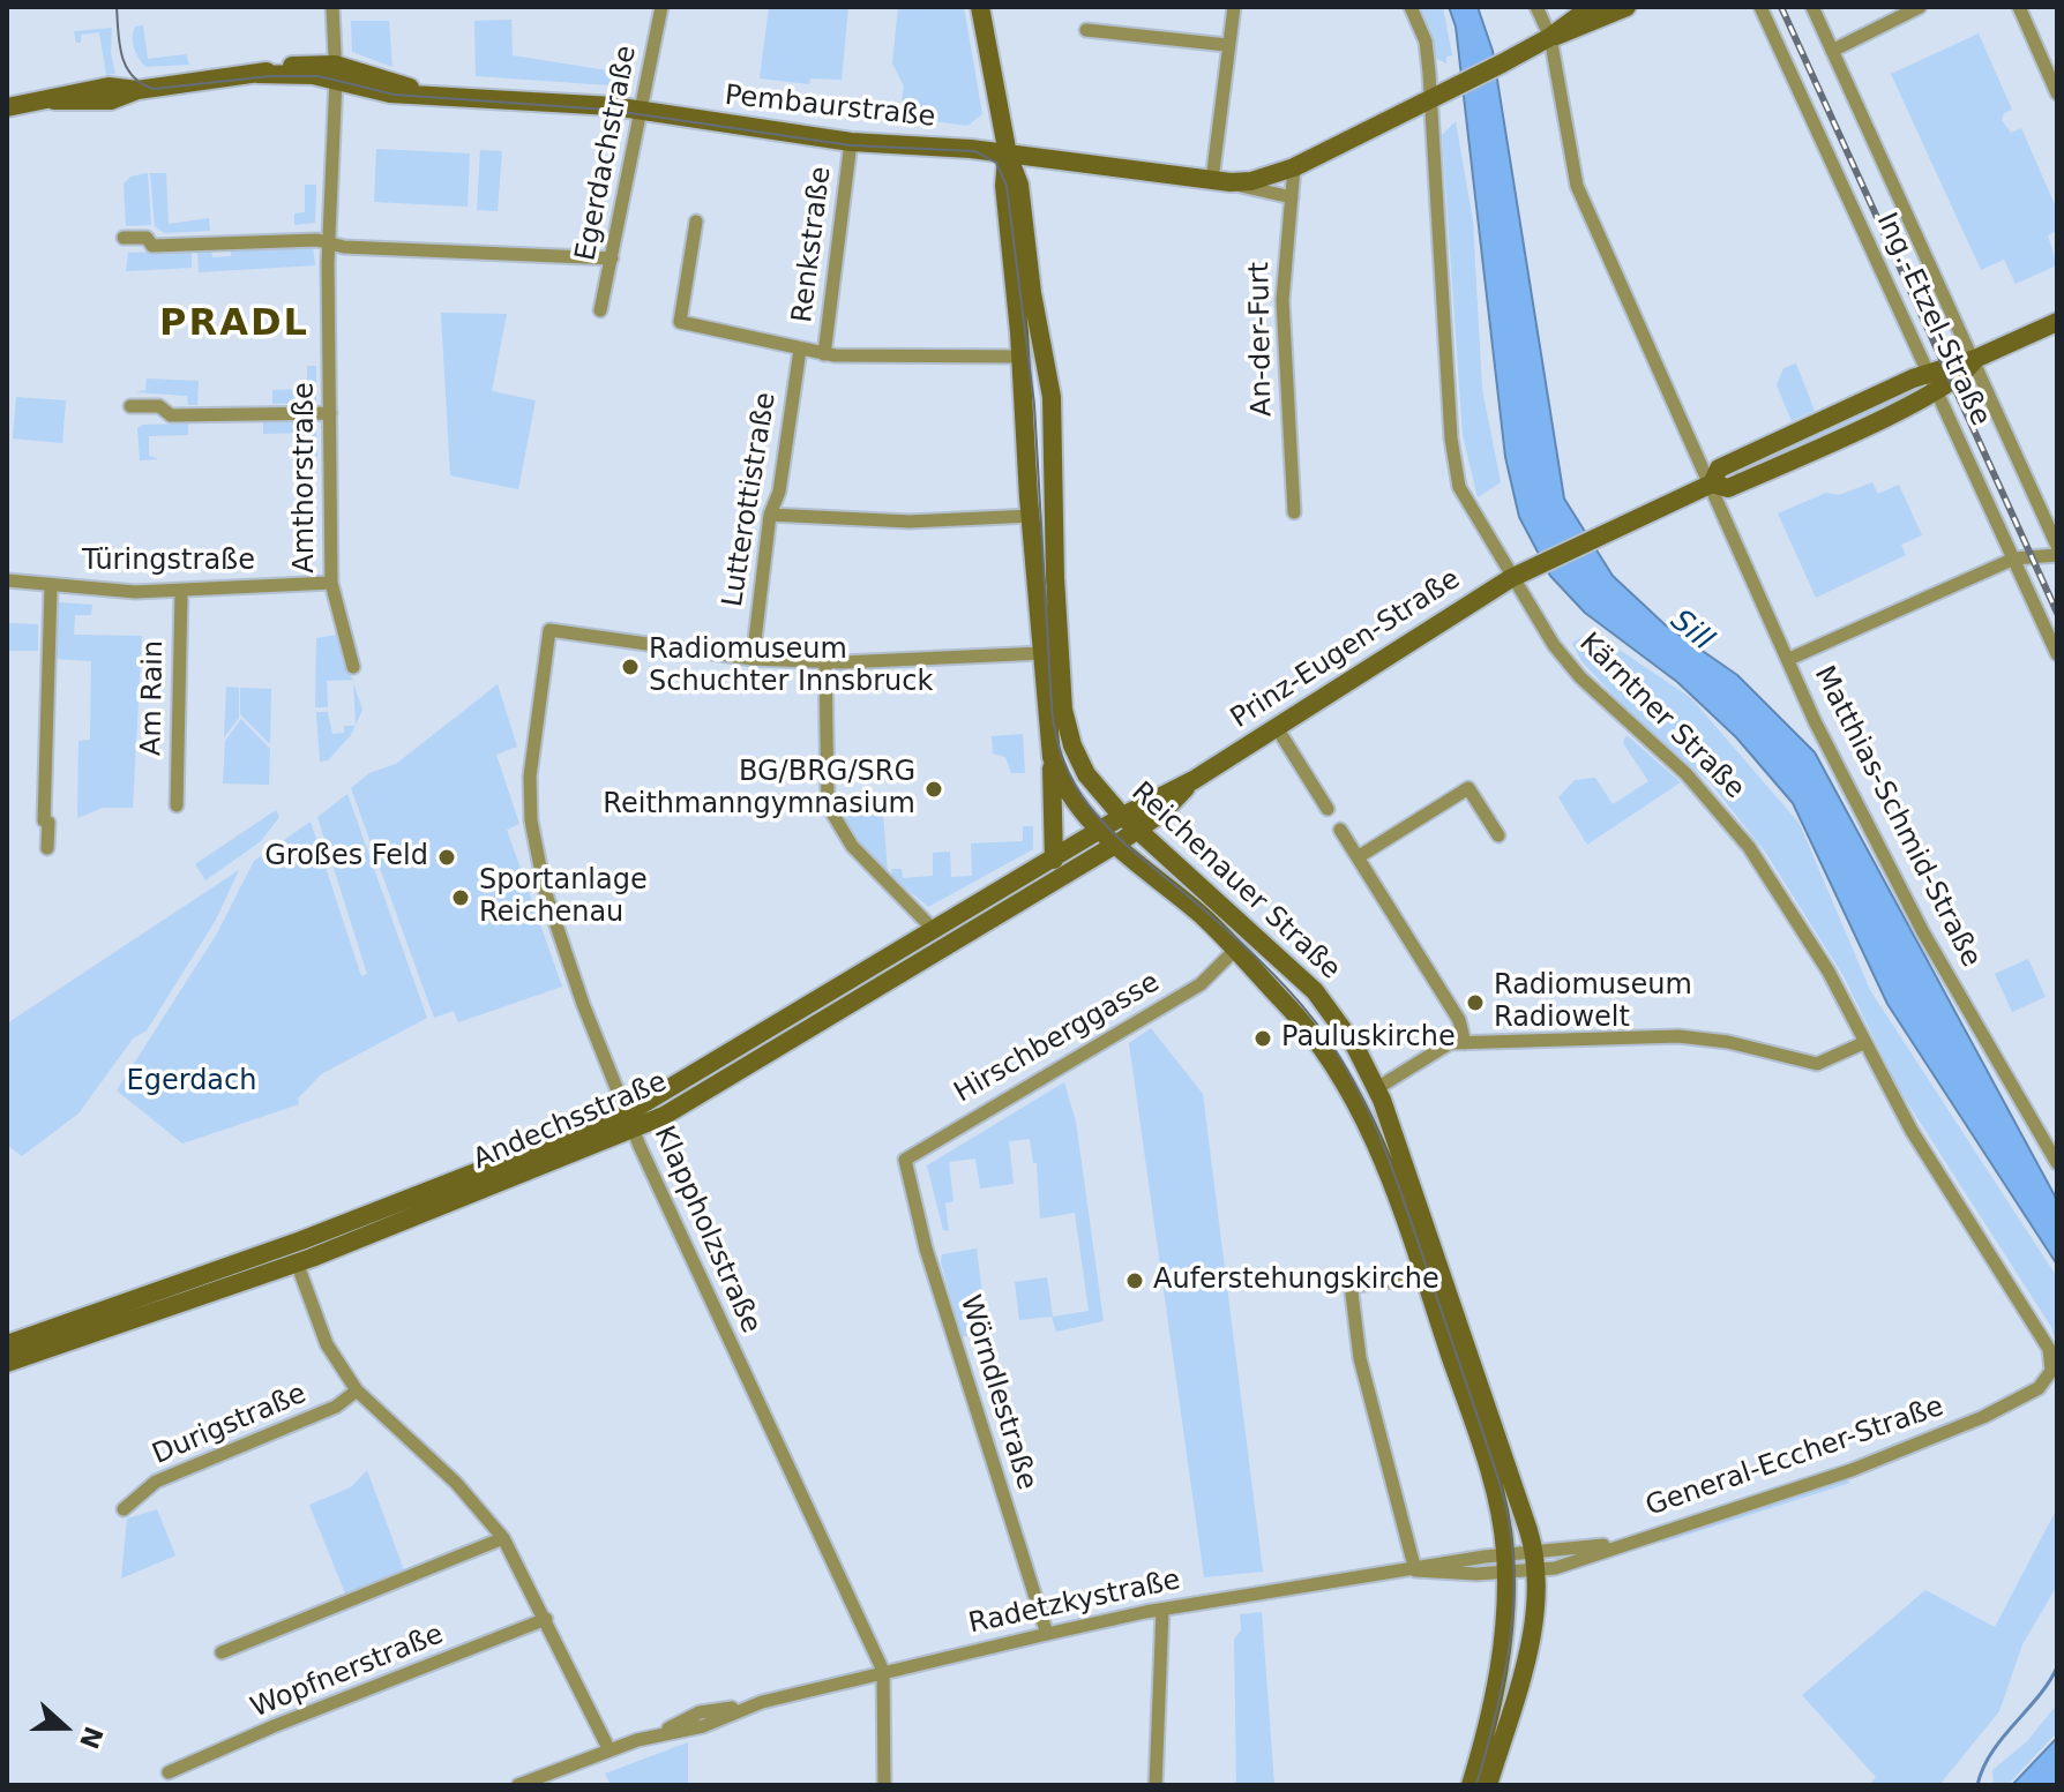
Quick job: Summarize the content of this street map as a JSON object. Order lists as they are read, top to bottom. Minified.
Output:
{"streets":{"street":["Pembaurstraße","Egerdachstraße","Renkstraße","Ing.-Etzel-Straße","An-der-Furt","Amthorstraße","Lutterottistraße","Türingstraße","Prinz-Eugen-Straße","Am Rain","Kärntner Straße","Matthias-Schmid-Straße","Reichenauer Straße","Hirschberggasse","Andechsstraße","Klappholzstraße","Wörndlestraße","Durigstraße","General-Eccher-Straße","Radetzkystraße","Wopfnerstraße"]},"crossings":[["Pembaurstraße","Egerdachstraße"],["Pembaurstraße","Renkstraße"],["Pembaurstraße","An-der-Furt"],["Pembaurstraße","Amthorstraße"],["Pembaurstraße","Kärntner Straße"],["Pembaurstraße","Matthias-Schmid-Straße"],["Pembaurstraße","Reichenauer Straße"],["Ing.-Etzel-Straße","Prinz-Eugen-Straße"],["Amthorstraße","Türingstraße"],["Lutterottistraße","Klappholzstraße"],["Türingstraße","Am Rain"],["Prinz-Eugen-Straße","Kärntner Straße"],["Prinz-Eugen-Straße","Matthias-Schmid-Straße"],["Prinz-Eugen-Straße","Reichenauer Straße"],["Prinz-Eugen-Straße","Andechsstraße"],["Kärntner Straße","General-Eccher-Straße"],["Reichenauer Straße","Hirschberggasse"],["Reichenauer Straße","Andechsstraße"],["Reichenauer Straße","General-Eccher-Straße"],["Reichenauer Straße","Radetzkystraße"],["Hirschberggasse","Wörndlestraße"],["Andechsstraße","Klappholzstraße"],["Klappholzstraße","Radetzkystraße"],["Wörndlestraße","Radetzkystraße"],["General-Eccher-Straße","Radetzkystraße"]],"districts":["PRADL"],"water":["Sill"],"parks":["Egerdach"],"places":["Radiomuseum Schuchter Innsbruck","BG/BRG/SRG Reithmanngymnasium","Großes Feld","Sportanlage Reichenau","Radiomuseum Radiowelt","Pauluskirche","Auferstehungskirche"],"north":"right"}
